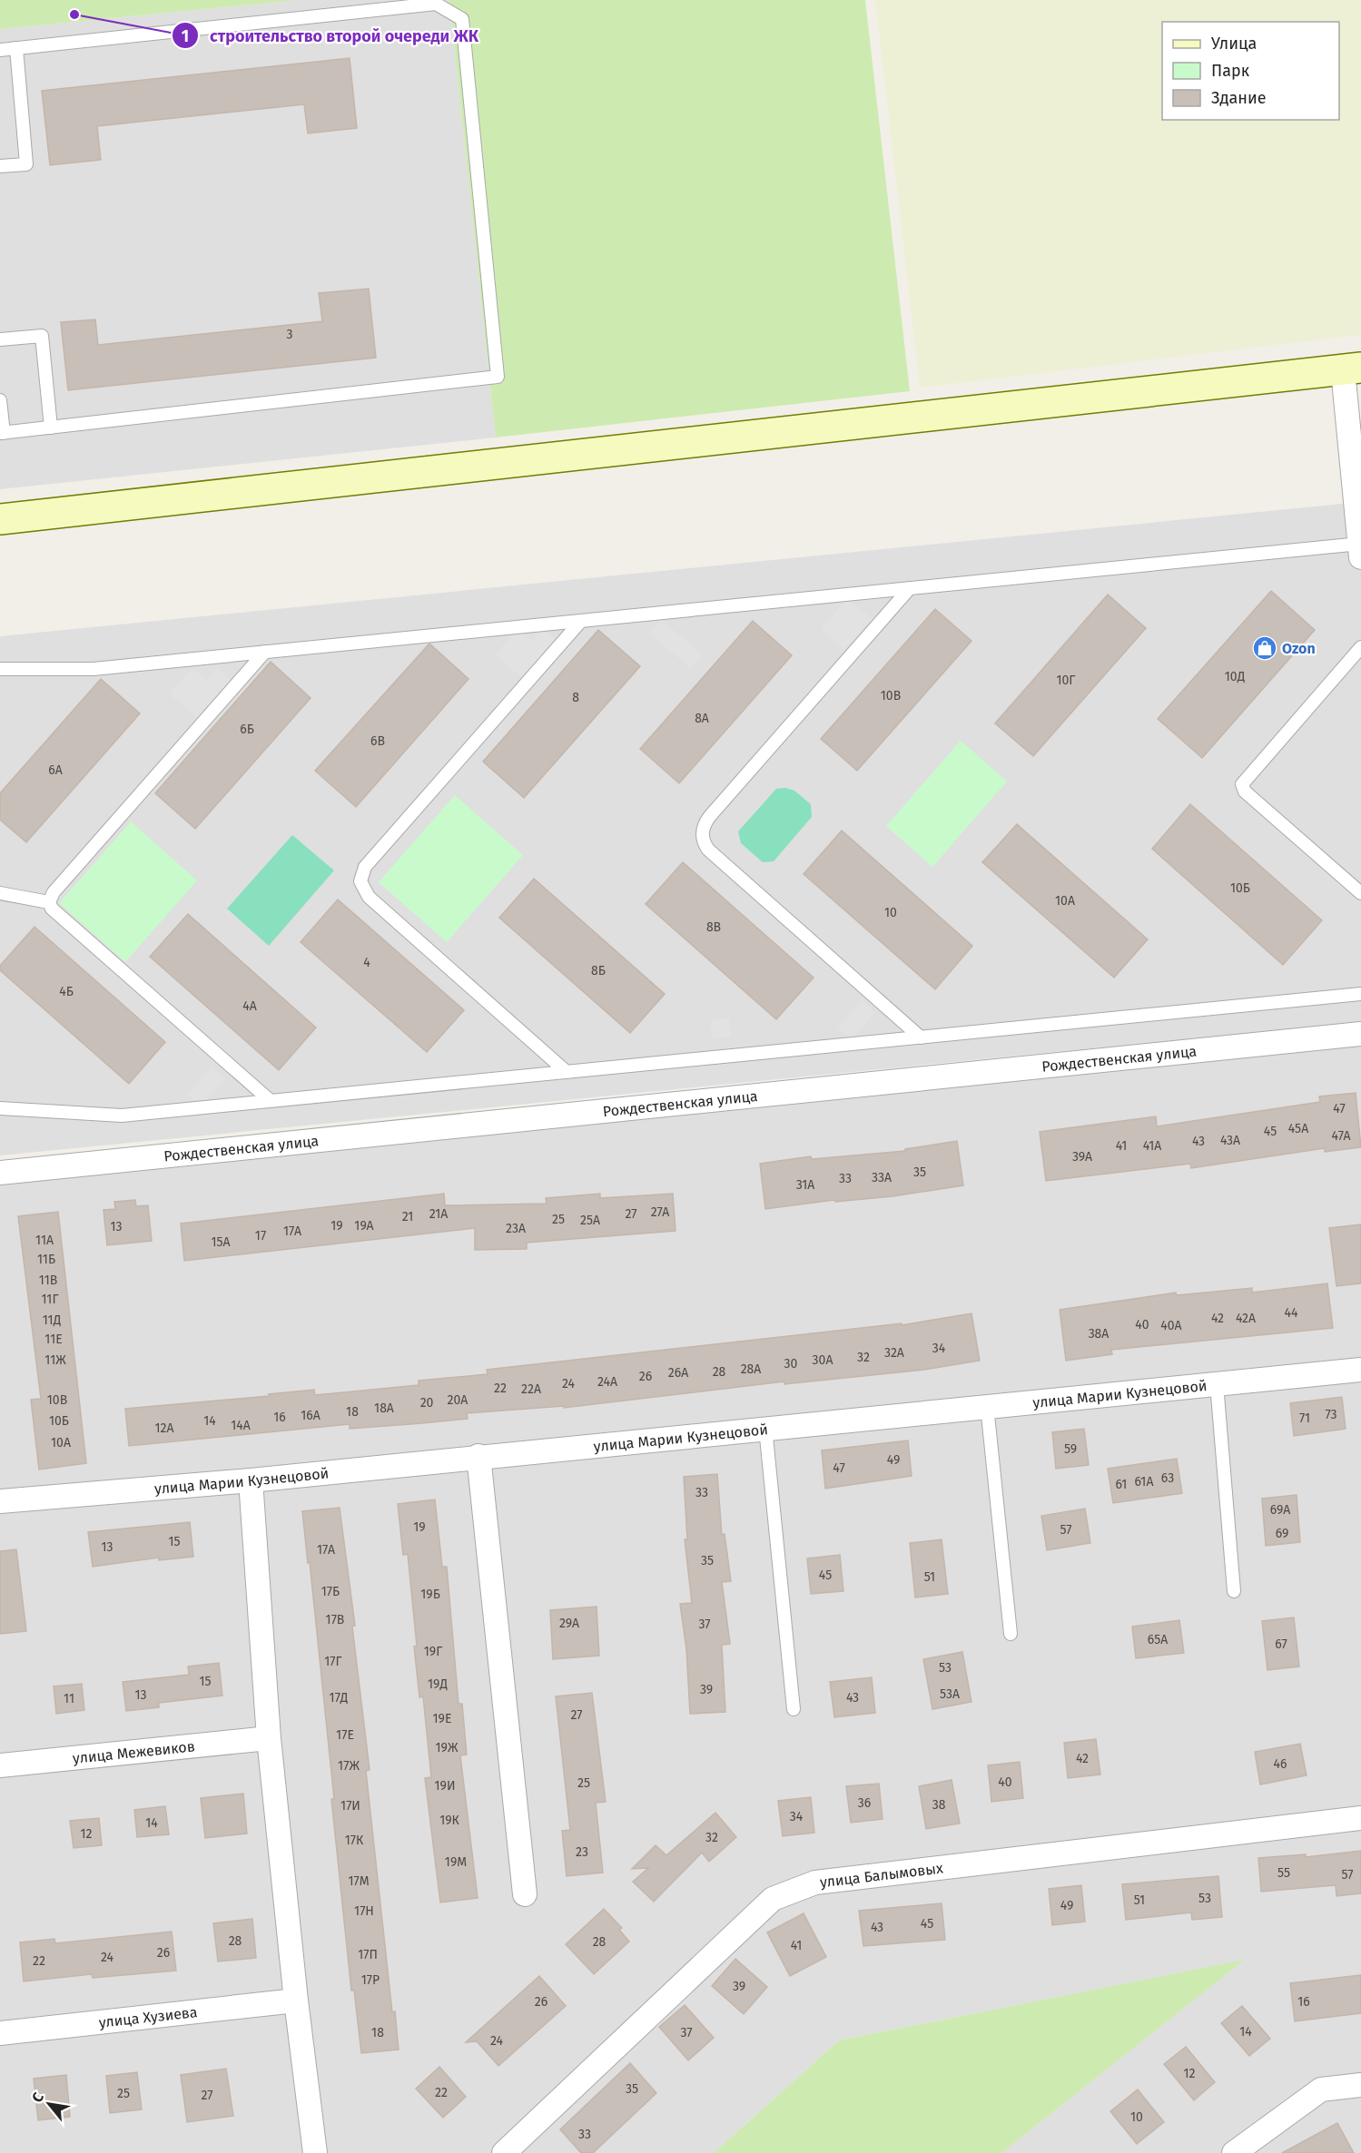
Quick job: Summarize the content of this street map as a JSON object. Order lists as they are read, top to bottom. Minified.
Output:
{"streets":{"street":["Рождественская улица","улица Марии Кузнецовой","улица Межевиков","улица Балымовых","улица Хузиева"]},"places":{"other":["строительство второй очереди ЖК"],"shop":["Ozon"]},"house_numbers":["3","10Д","10Г","10В","8","8А","6Б","6В","6А","10Б","10А","10","8В","4","8Б","4Б","4А","47","45А","45","47А","43А","43","41","41А","39А","35","33А","33","31А","27А","21А","27","21","25","25А","19","19А","13","23А","17А","17","11А","15А","11Б","11В","11Г","44","42","42А","11Д","40","40А","38А","11Е","34","32А","32","11Ж","30А","30","28А","28","26А","26","24А","24","22","22А","10В","20А","20","18А","18","73","16А","16","71","10Б","14","14А","12А","10А","59","49","47","63","61А","61","33","69А","19","57","69","15","13","17А","35","45","51","17Б","19Б","17В","29А","37","65А","67","19Г","17Г","53","15","19Д","39","53А","13","17Д","43","11","27","19Е","17Е","19Ж","42","46","17Ж","40","25","19И","36","38","17И","34","19К","14","12","32","17К","23","19М","55","57","17М","53","51","49","17Н","45","43","28","28","41","26","17П","24","22","17Р","39","26","16","14","18","37","24","12","35","22","25","27","10","33"],"legend":["Улица","Парк","Здание"],"north":"top left"}
